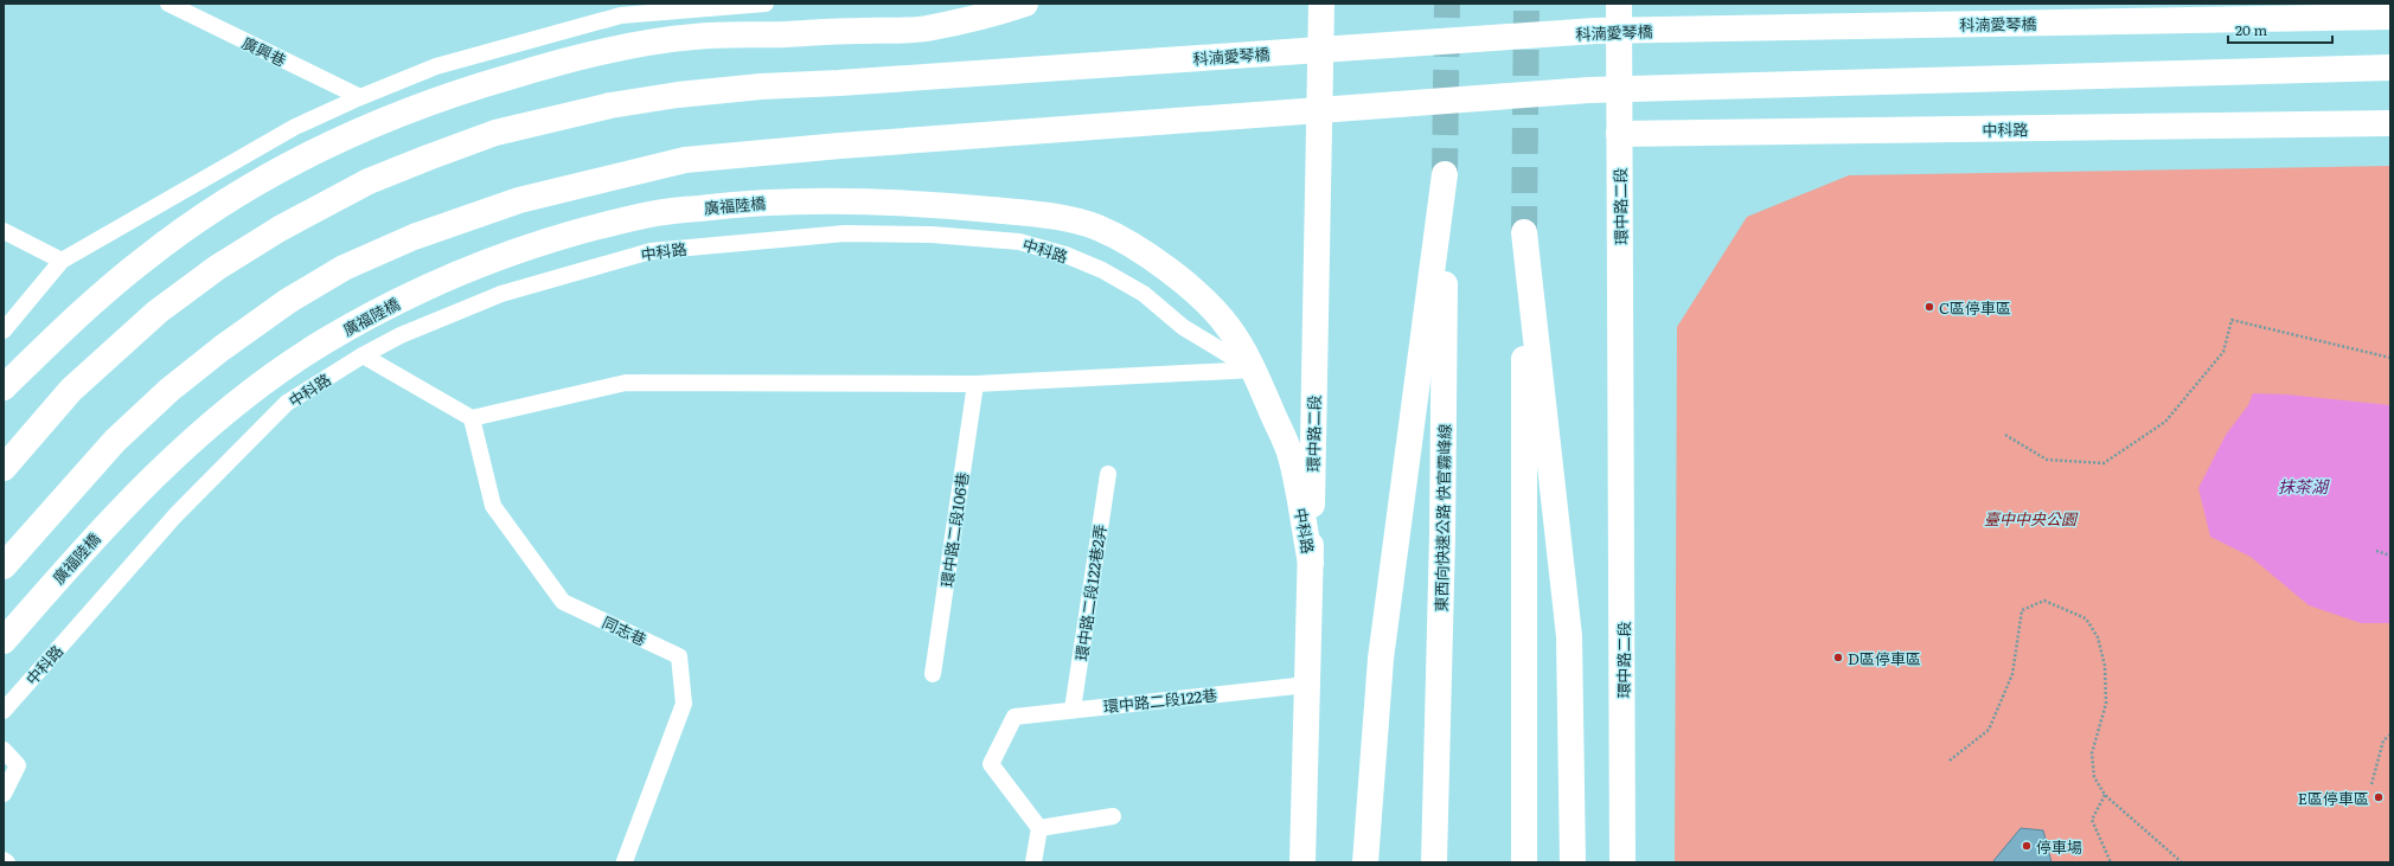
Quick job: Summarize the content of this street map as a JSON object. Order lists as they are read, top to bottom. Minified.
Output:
{"streets":{"main road":["科湳愛琴橋","中科路","廣福陸橋","環中路二段","東西向快速公路 快官霧峰線"],"lane":["廣興巷","環中路二段106巷","環中路二段122巷2弄","同志巷","環中路二段122巷"]},"crossings":[["中科路","廣福陸橋"],["中科路","環中路二段"],["環中路二段","環中路二段122巷"],["環中路二段122巷2弄","環中路二段122巷"]],"water":["抹茶湖"],"parks":["臺中中央公園"],"places":["C區停車區","D區停車區","E區停車區","停車場"],"scale_bar":"20 m"}
